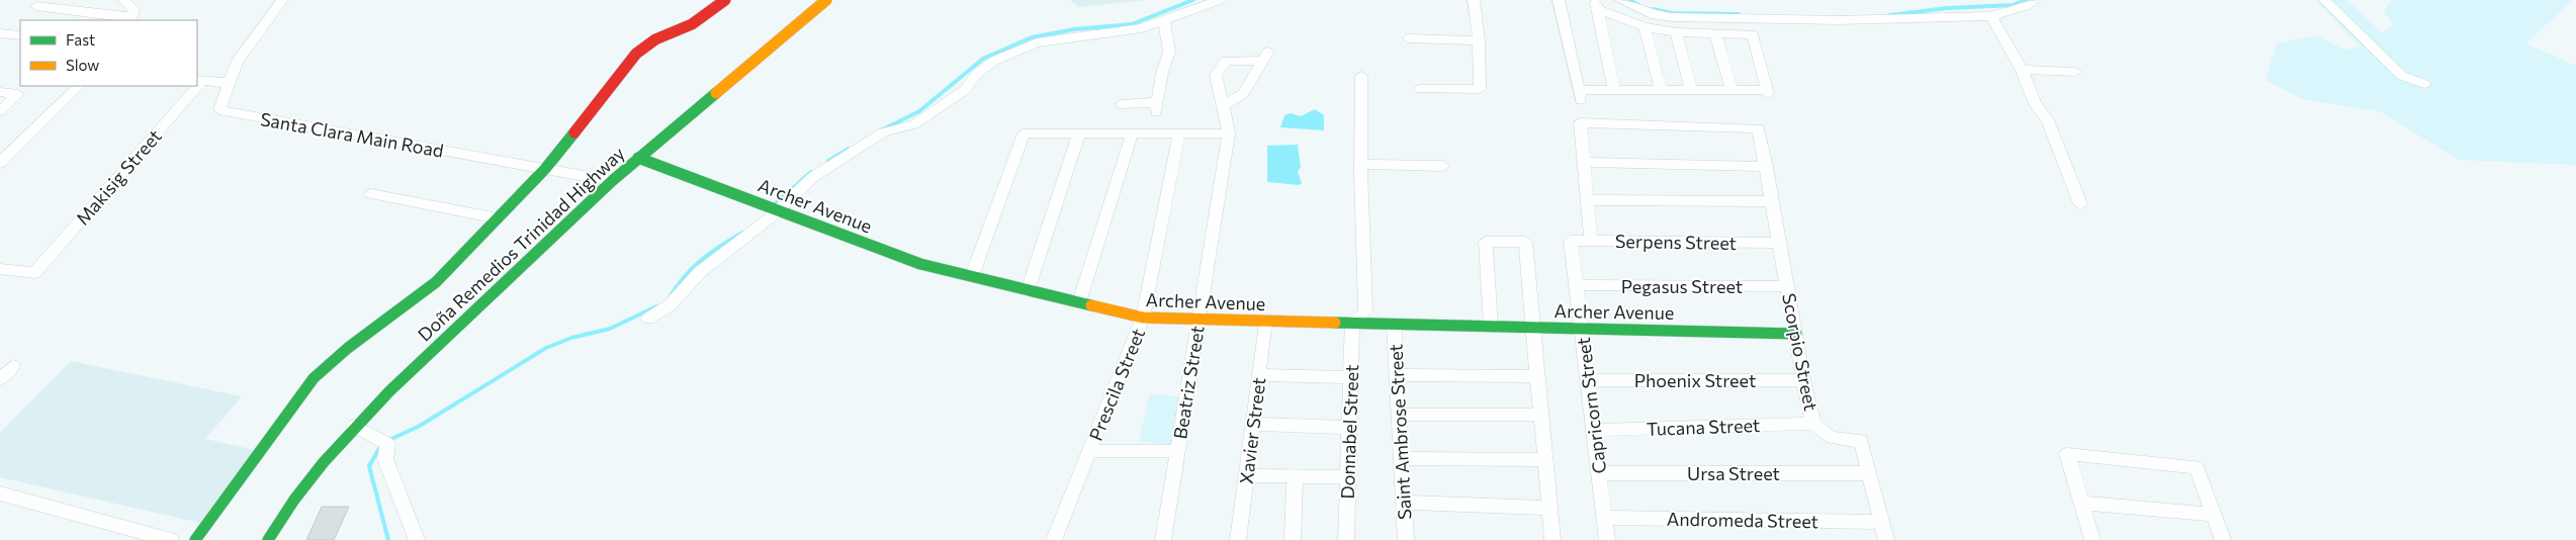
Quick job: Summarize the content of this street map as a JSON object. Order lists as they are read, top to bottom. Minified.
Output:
{"streets":{"main road":["Archer Avenue","Doña Remedios Trinidad Highway"],"street":["Santa Clara Main Road","Makisig Street","Serpens Street","Pegasus Street","Scorpio Street","Phoenix Street","Beatriz Street","Prescila Street","Capricorn Street","Tucana Street","Xavier Street","Donnabel Street","Saint Ambrose Street","Ursa Street","Andromeda Street"]},"crossings":[["Santa Clara Main Road","Doña Remedios Trinidad Highway"],["Archer Avenue","Doña Remedios Trinidad Highway"],["Archer Avenue","Scorpio Street"],["Archer Avenue","Beatriz Street"],["Archer Avenue","Prescila Street"],["Archer Avenue","Capricorn Street"],["Archer Avenue","Xavier Street"],["Archer Avenue","Donnabel Street"],["Archer Avenue","Saint Ambrose Street"],["Serpens Street","Scorpio Street"],["Serpens Street","Capricorn Street"],["Pegasus Street","Scorpio Street"],["Pegasus Street","Capricorn Street"],["Scorpio Street","Phoenix Street"],["Scorpio Street","Tucana Street"],["Scorpio Street","Ursa Street"],["Scorpio Street","Andromeda Street"],["Phoenix Street","Capricorn Street"],["Capricorn Street","Tucana Street"],["Capricorn Street","Ursa Street"],["Capricorn Street","Andromeda Street"]],"legend":["Fast","Slow"]}
